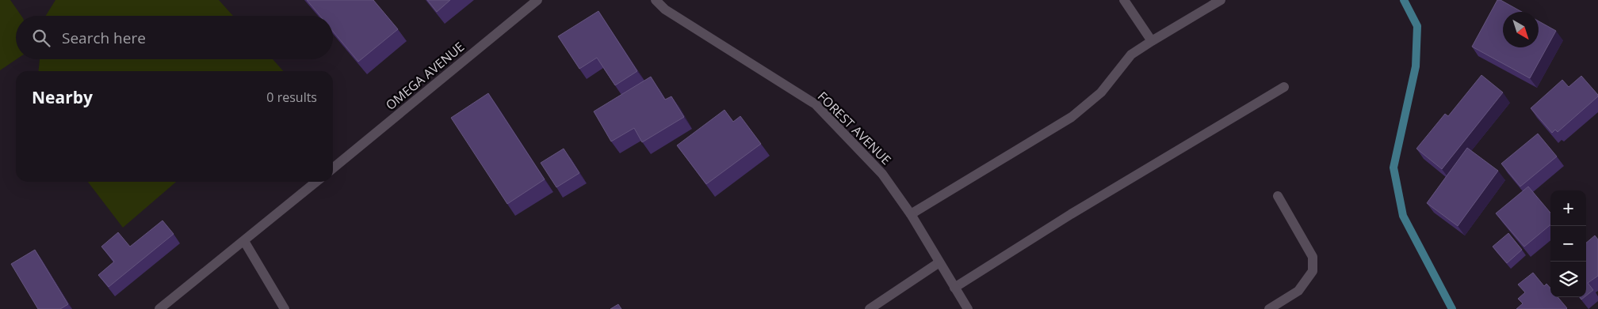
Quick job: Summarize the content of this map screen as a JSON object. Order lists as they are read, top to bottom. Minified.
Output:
{"streets":{"street":["OMEGA AVENUE","FOREST AVENUE"]},"north":"bottom right","page":{"search":"Search here","heading":["Nearby","0 results"],"map_buttons":["+","−"]}}
